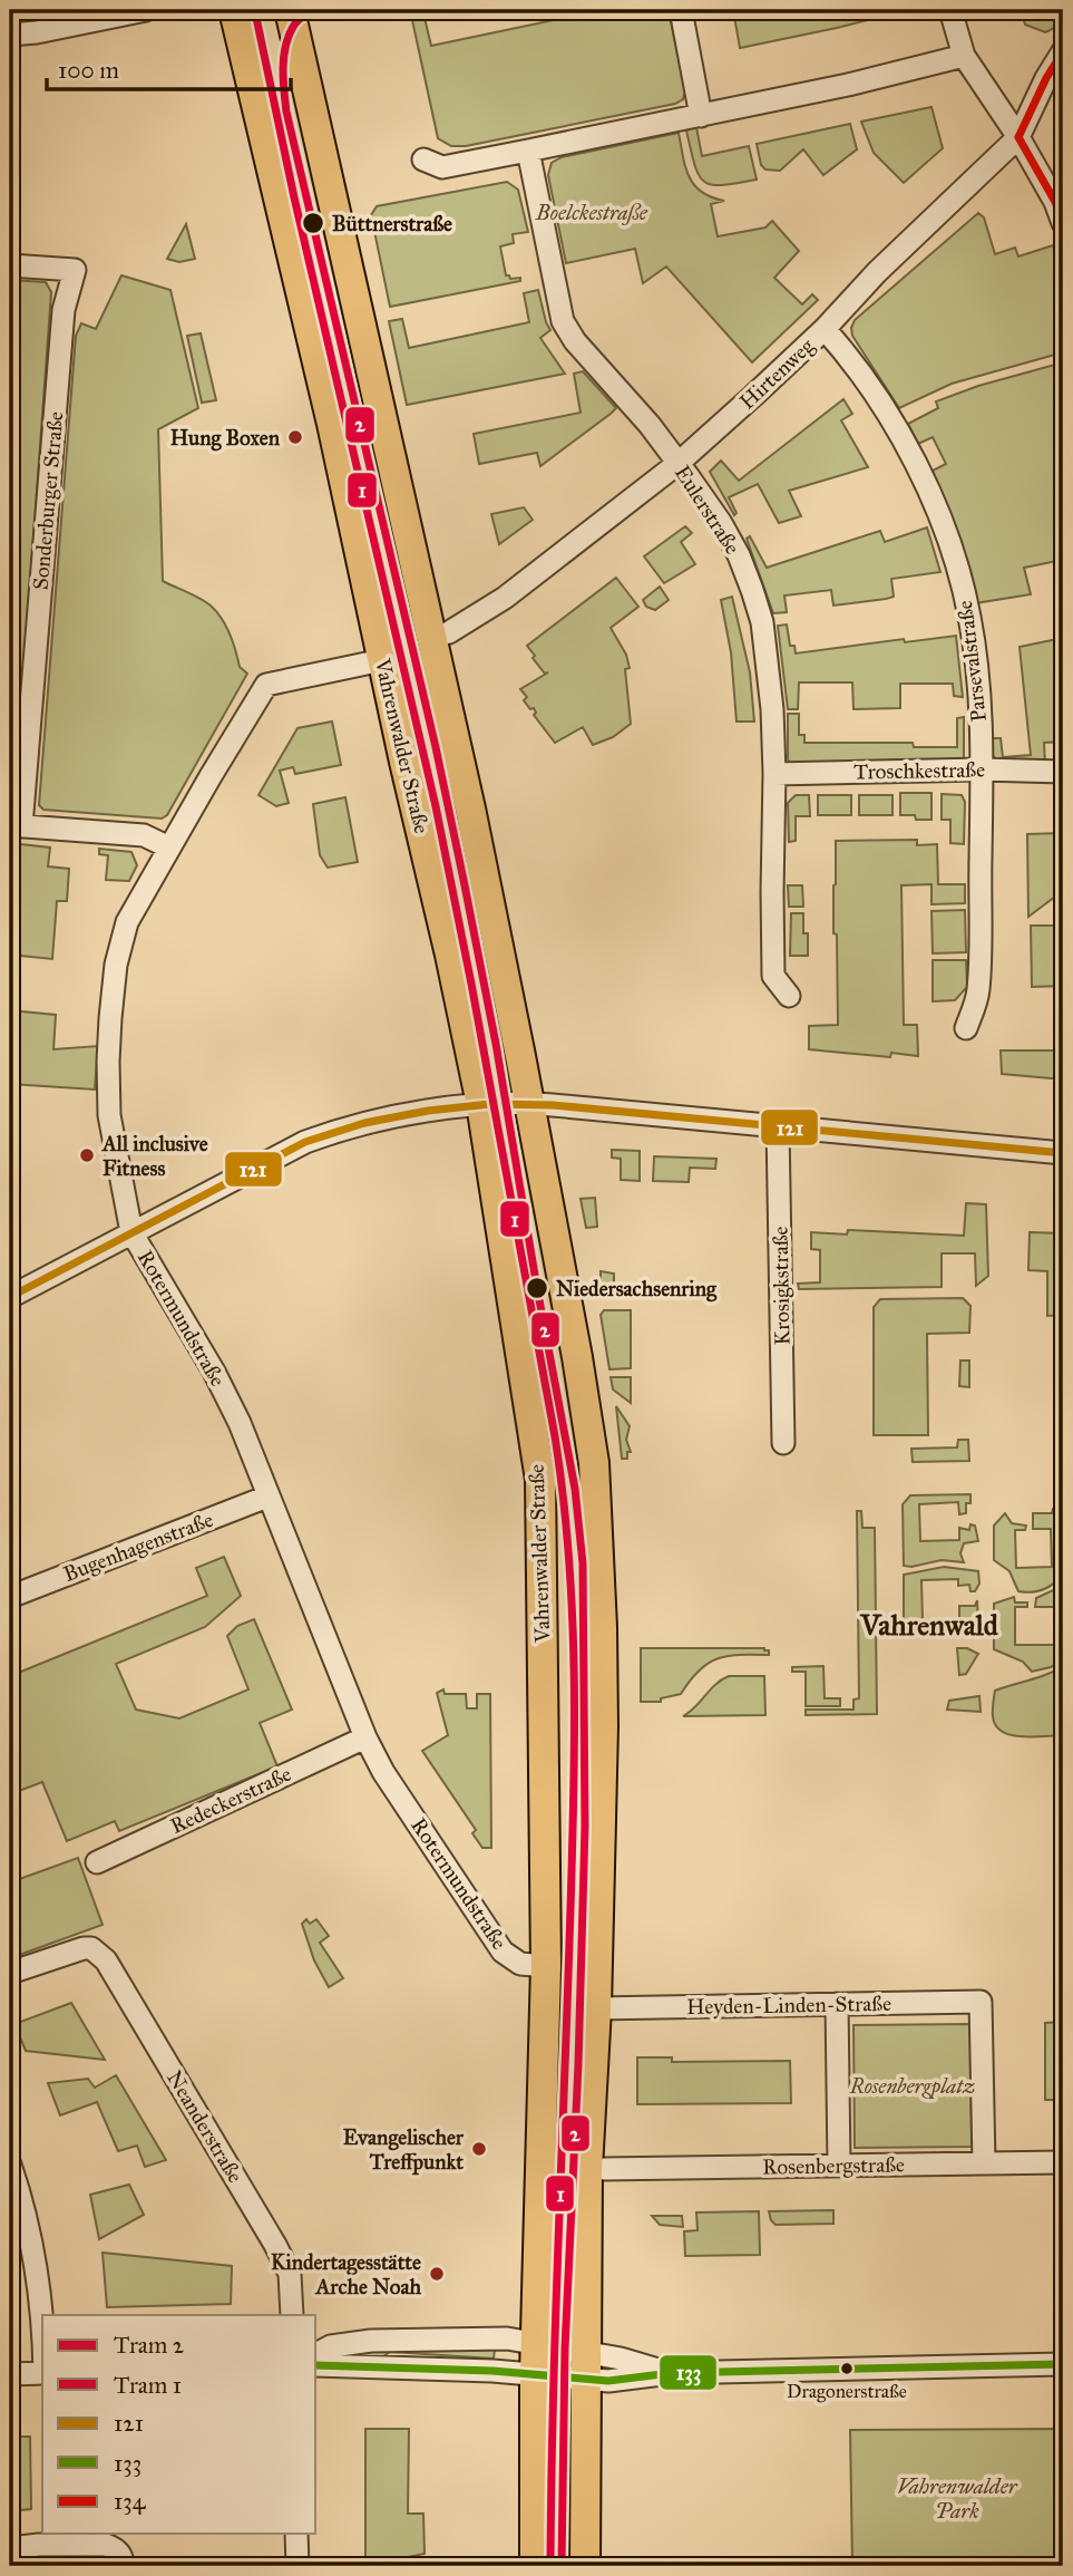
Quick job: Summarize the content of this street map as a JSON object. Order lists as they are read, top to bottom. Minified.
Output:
{"streets":{"main road":["Vahrenwalder Straße"],"street":["Hirtenweg","Sonderburger Straße","Eulerstraße","Parsevalstraße","Troschkestraße","Krosigkstraße","Rotermundstraße","Bugenhagenstraße","Redeckerstraße","Heyden-Linden-Straße","Neanderstraße","Rosenbergstraße"]},"crossings":[["Hirtenweg","Eulerstraße"],["Hirtenweg","Parsevalstraße"],["Eulerstraße","Troschkestraße"],["Parsevalstraße","Troschkestraße"],["Vahrenwalder Straße","Rotermundstraße"],["Rotermundstraße","Bugenhagenstraße"],["Rotermundstraße","Redeckerstraße"],["Heyden-Linden-Straße","Rosenbergstraße"]],"districts":["Vahrenwald"],"parks":["Boelckestraße","Rosenbergplatz","Vahrenwalder Park"],"places":["Büttnerstraße","Hung Boxen","All inclusive Fitness","Niedersachsenring","Evangelischer Treffpunkt","Kindertagesstätte Arche Noah","Dragonerstraße"],"lines":["tram line 2","tram line 1","transit line 134","transit line 121","transit line 133"],"legend":["Tram 2","Tram 1","121","133","134"],"scale_bar":"100 m"}
